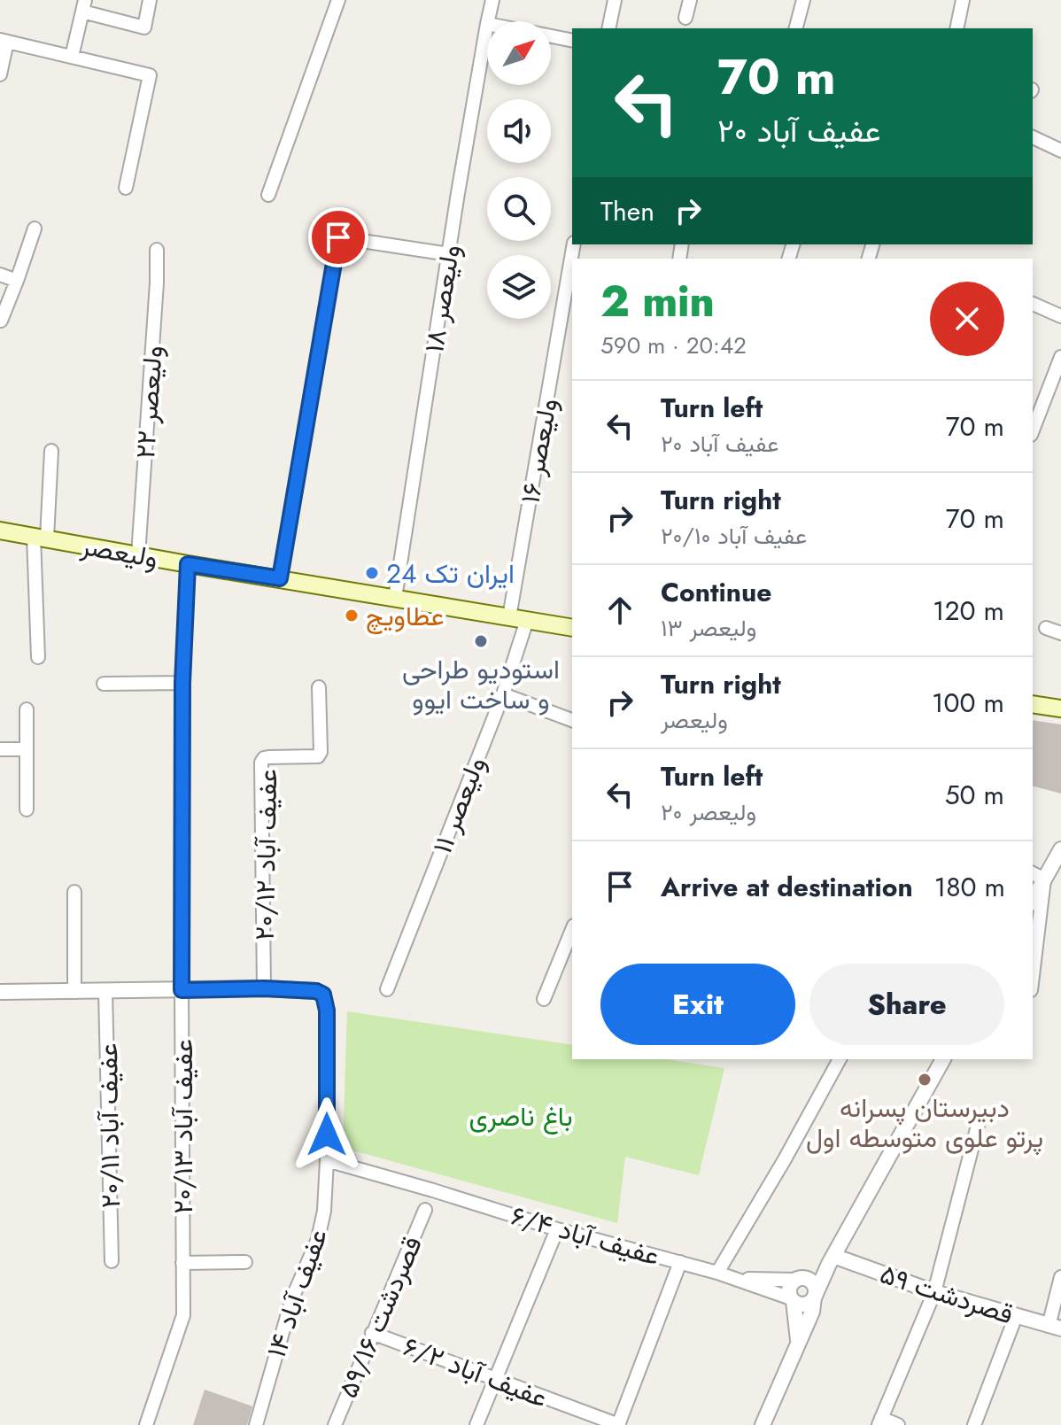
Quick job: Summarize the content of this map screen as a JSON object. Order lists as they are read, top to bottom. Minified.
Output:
{"streets":{"main road":["ولیعصر"],"street":["۱۸ ولیعصر","۲۲ ولیعصر","۱۶ ولیعصر","۱۱ ولیعصر","عفیف آباد ۲۰/۱۲","عفیف آباد ۲۰/۱۱","عفیف آباد ۲۰/۱۳","عفیف آباد ۶/۴","عفیف آباد ۱۴","۵۹ قصردشت","۵۹/۱۶ قصردشت","عفیف آباد ۶/۲"]},"crossings":[["۱۸ ولیعصر","ولیعصر"],["۲۲ ولیعصر","ولیعصر"],["۱۶ ولیعصر","ولیعصر"],["ولیعصر","۱۱ ولیعصر"],["ولیعصر","عفیف آباد ۲۰/۱۳"],["عفیف آباد ۶/۴","عفیف آباد ۱۴"],["۵۹/۱۶ قصردشت","عفیف آباد ۶/۲"]],"parks":["باغ ناصری"],"places":["ایران تک 24","عطاویچ","استودیو طراحی و ساخت ایوو","دبیرستان پسرانه پرتو علوی متوسطه اول"],"north":"top right","page":{"turn":["70 m","عفیف آباد ۲۰"],"then":"Then","heading":["2 min","590 m · 20:42"],"list":[{"name":"Turn left","note":"عفیف آباد ۲۰","value":"70 m"},{"name":"Turn right","note":"عفیف آباد ۲۰/۱۰","value":"70 m"},{"name":"Continue","note":"۱۳ ولیعصر","value":"120 m"},{"name":"Turn right","note":"ولیعصر","value":"100 m"},{"name":"Turn left","note":"۲۰ ولیعصر","value":"50 m"},{"name":"Arrive at destination","value":"180 m"}],"buttons":["Exit","Share"]}}
